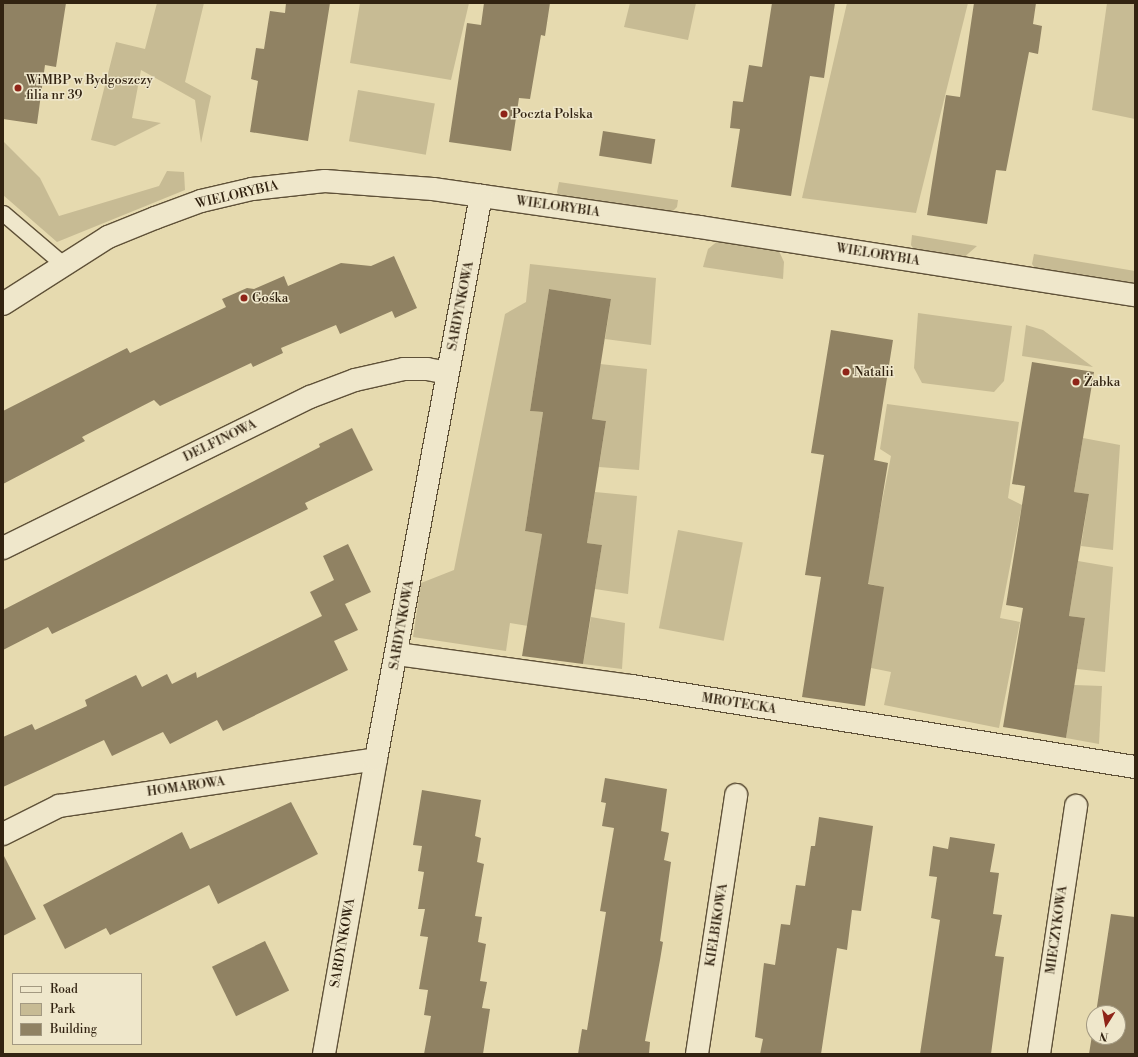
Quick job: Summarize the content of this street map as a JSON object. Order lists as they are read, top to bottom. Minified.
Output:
{"streets":{"street":["WIELORYBIA","SARDYNKOWA","DELFINOWA","MROTECKA","HOMAROWA","KIEŁBIKOWA","MIECZYKOWA"]},"crossings":[["WIELORYBIA","SARDYNKOWA"],["SARDYNKOWA","DELFINOWA"],["SARDYNKOWA","MROTECKA"],["SARDYNKOWA","HOMAROWA"]],"places":["WiMBP w Bydgoszczy filia nr 39","Poczta Polska","Gośka","Natalii","Żabka"],"legend":["Road","Park","Building"],"north":"bottom"}
